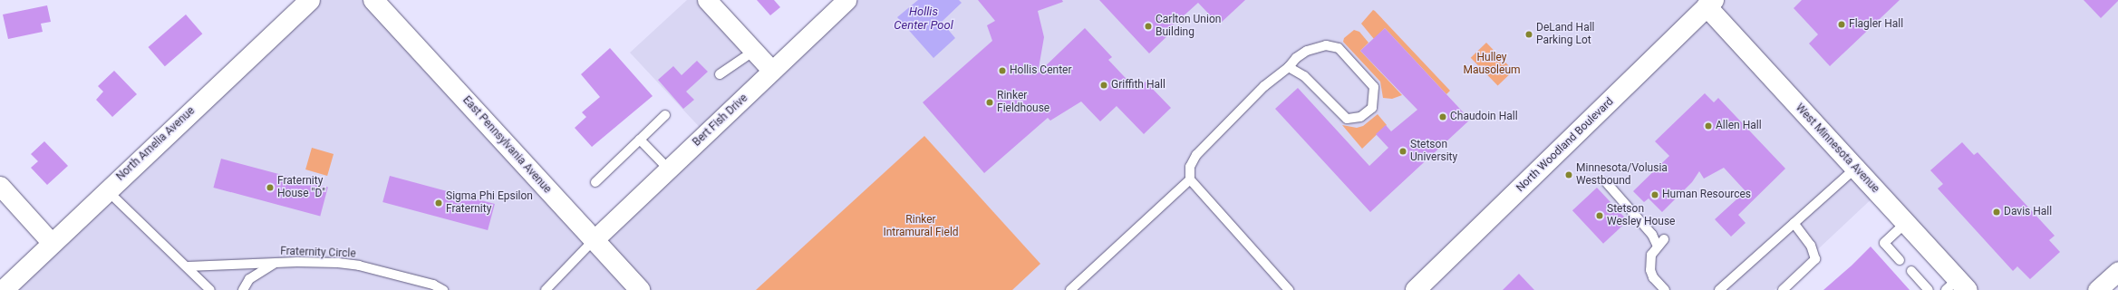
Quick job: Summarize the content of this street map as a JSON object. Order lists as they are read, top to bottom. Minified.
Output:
{"streets":{"main road":["North Amelia Avenue","East Pennsylvania Avenue","North Woodland Boulevard","West Minnesota Avenue"],"street":["Bert Fish Drive"],"lane":["Fraternity Circle"]},"crossings":[["Bert Fish Drive","East Pennsylvania Avenue"],["North Woodland Boulevard","West Minnesota Avenue"]],"water":["Hollis Center Pool"],"parks":["Hulley Mausoleum","Rinker Intramural Field"],"places":["Flagler Hall","Carlton Union Building","DeLand Hall Parking Lot","Hollis Center","Griffith Hall","Rinker Fieldhouse","Chaudoin Hall","Allen Hall","Stetson University","Minnesota/Volusia Westbound","Fraternity House \"D\"","Human Resources","Sigma Phi Epsilon Fraternity","Davis Hall","Stetson Wesley House"]}
